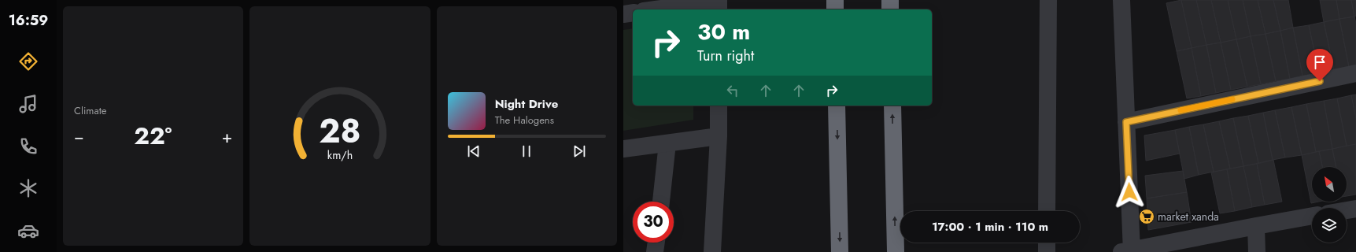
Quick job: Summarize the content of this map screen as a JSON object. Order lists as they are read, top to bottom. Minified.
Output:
{"places":{"supermarket":["market xanda"]},"north":"top left","page":{"tabs":"16:59","tile":"Climate","turn":["30 m","Turn right"],"song":["Night Drive","The Halogens"],"heat":["−","22°","+"],"limit":"30","trip":"17:00 · 1 min · 110 m","gauge":["28","km/h"]}}
